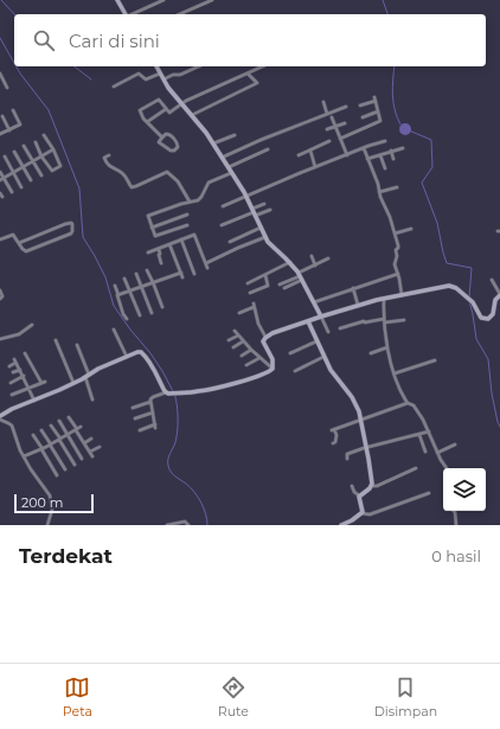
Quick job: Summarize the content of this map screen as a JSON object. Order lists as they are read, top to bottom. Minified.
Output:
{"scale_bar":"200 m","page":{"search":"Cari di sini","scale":"200 m","heading":["Terdekat","0 hasil"],"nav":["Peta","Rute","Disimpan"]}}
